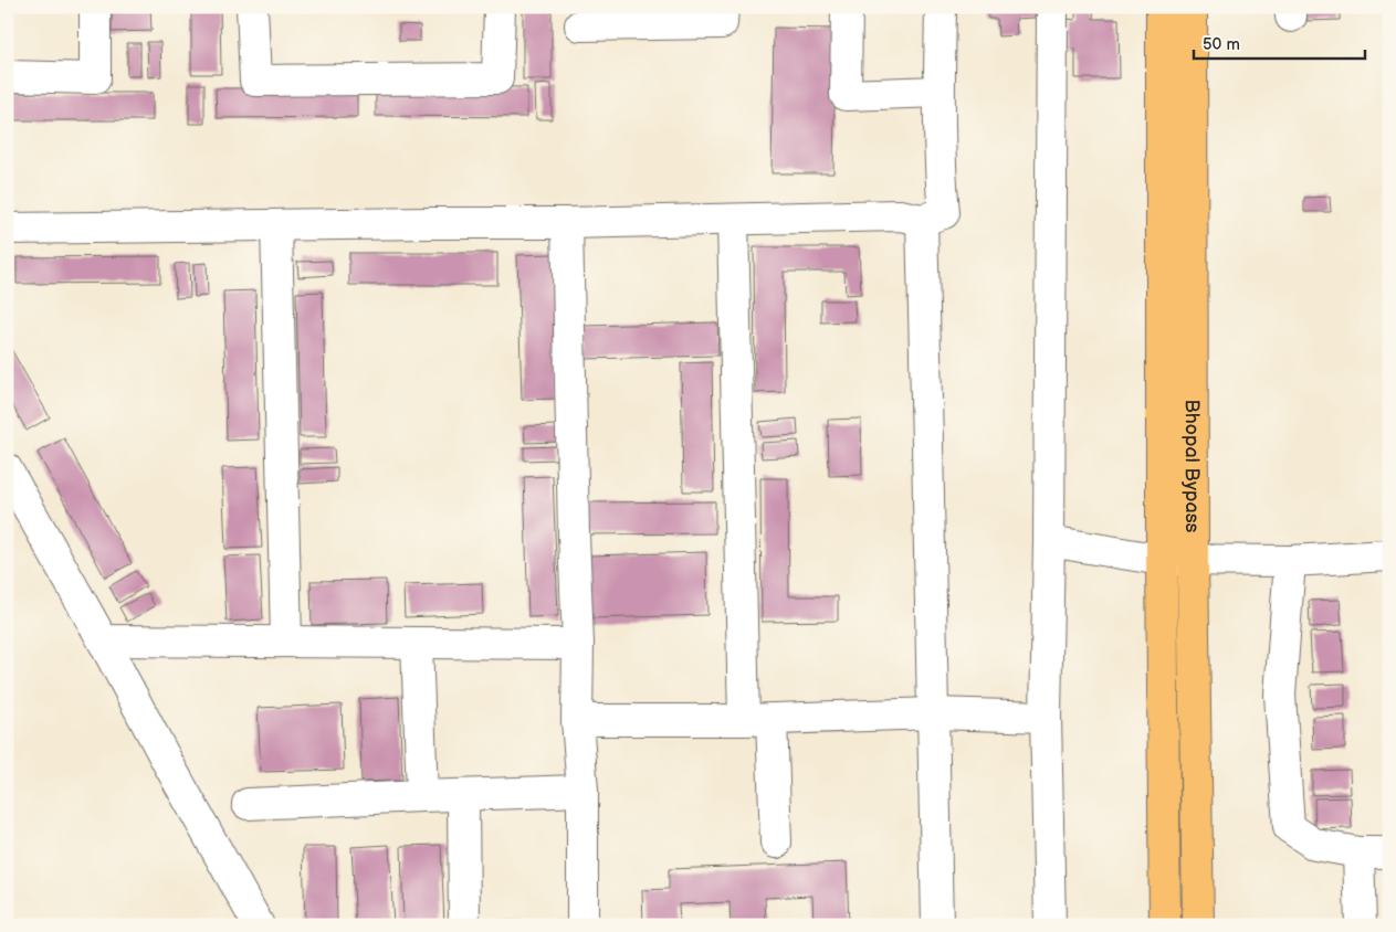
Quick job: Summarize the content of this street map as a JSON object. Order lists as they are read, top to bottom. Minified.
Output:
{"streets":{"main road":["Bhopal Bypass"]},"scale_bar":"50 m"}
